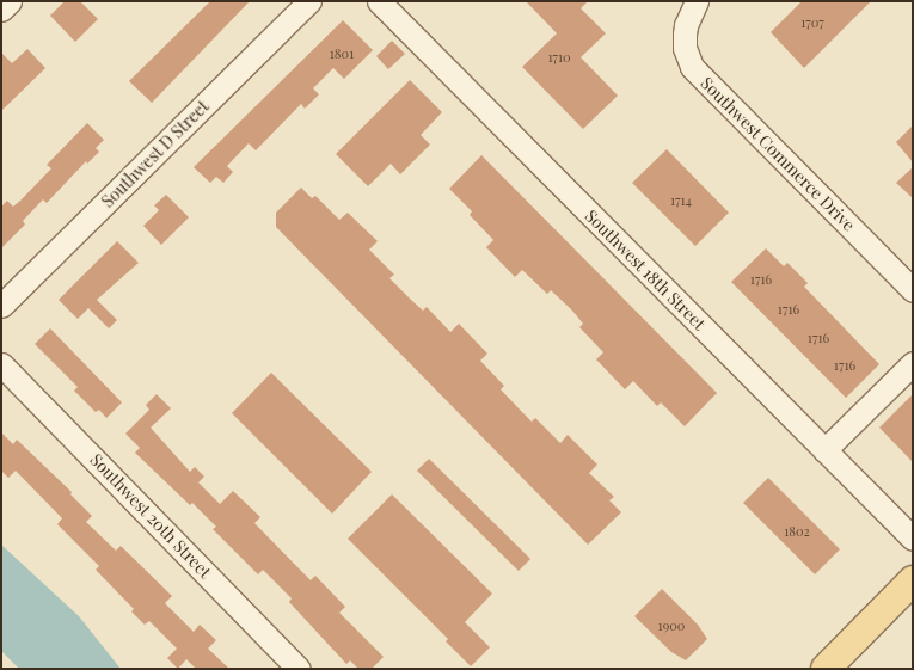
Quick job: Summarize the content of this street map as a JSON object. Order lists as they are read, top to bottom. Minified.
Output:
{"streets":{"street":["Southwest D Street","Southwest Commerce Drive","Southwest 18th Street","Southwest 20th Street"]},"house_numbers":["1707","1801","1710","1714","1716","1716","1716","1716","1802","1900"]}
